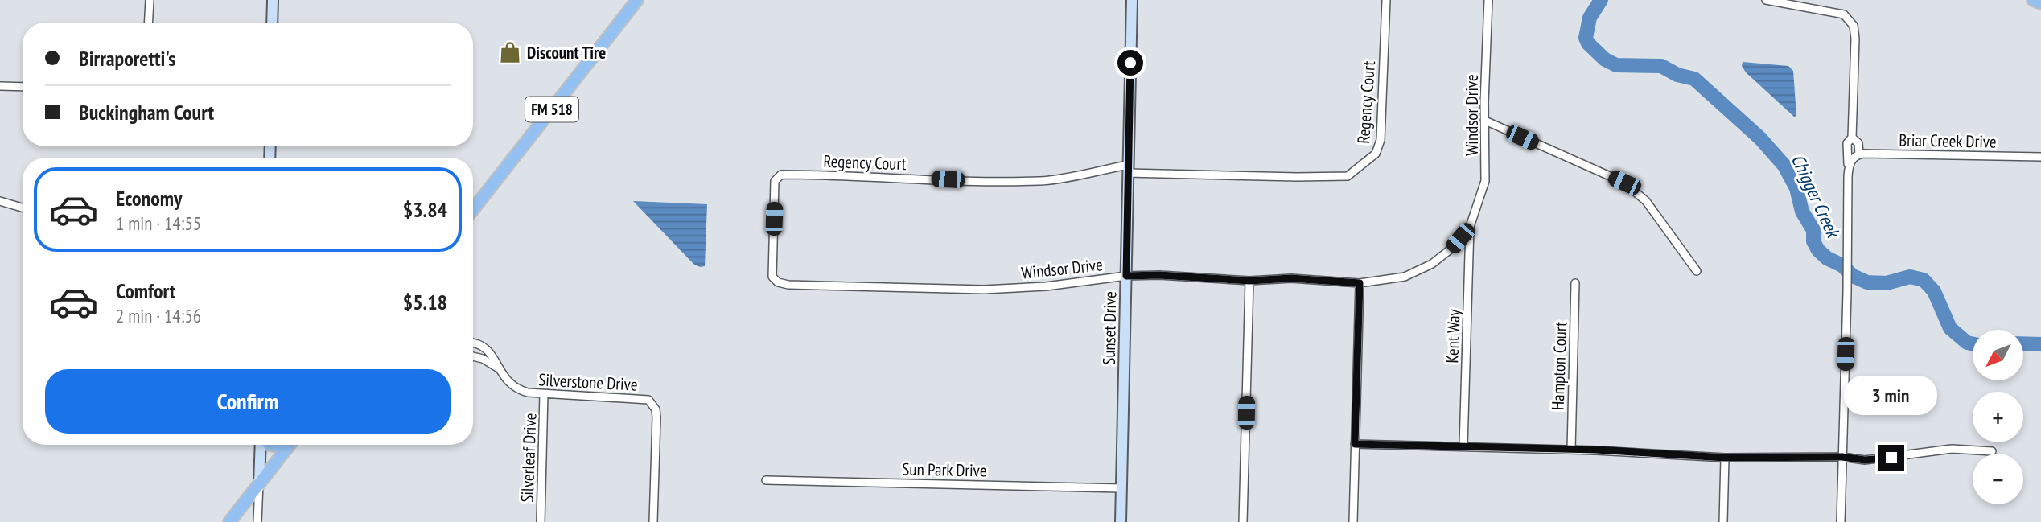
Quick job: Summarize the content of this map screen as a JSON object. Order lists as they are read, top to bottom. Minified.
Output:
{"streets":{"main road":["FM 518"],"street":["Regency Court","Windsor Drive","Briar Creek Drive","Sunset Drive","Kent Way","Hampton Court","Silverstone Drive","Silverleaf Drive","Sun Park Drive"]},"crossings":[["Regency Court","Windsor Drive"],["Regency Court","Sunset Drive"],["Windsor Drive","Sunset Drive"],["Windsor Drive","Kent Way"],["Sunset Drive","Sun Park Drive"],["Silverstone Drive","Silverleaf Drive"]],"water":["Chigger Creek"],"places":{"shop":["Discount Tire"]},"north":"bottom left","page":{"banner":["Birraporetti's","Buckingham Court"],"list":[{"name":"Economy","note":"1 min · 14:55","value":"$3.84"},{"name":"Comfort","note":"2 min · 14:56","value":"$5.18"}],"map_buttons":["+","−"],"buttons":"Confirm","bubble":"3 min"}}
